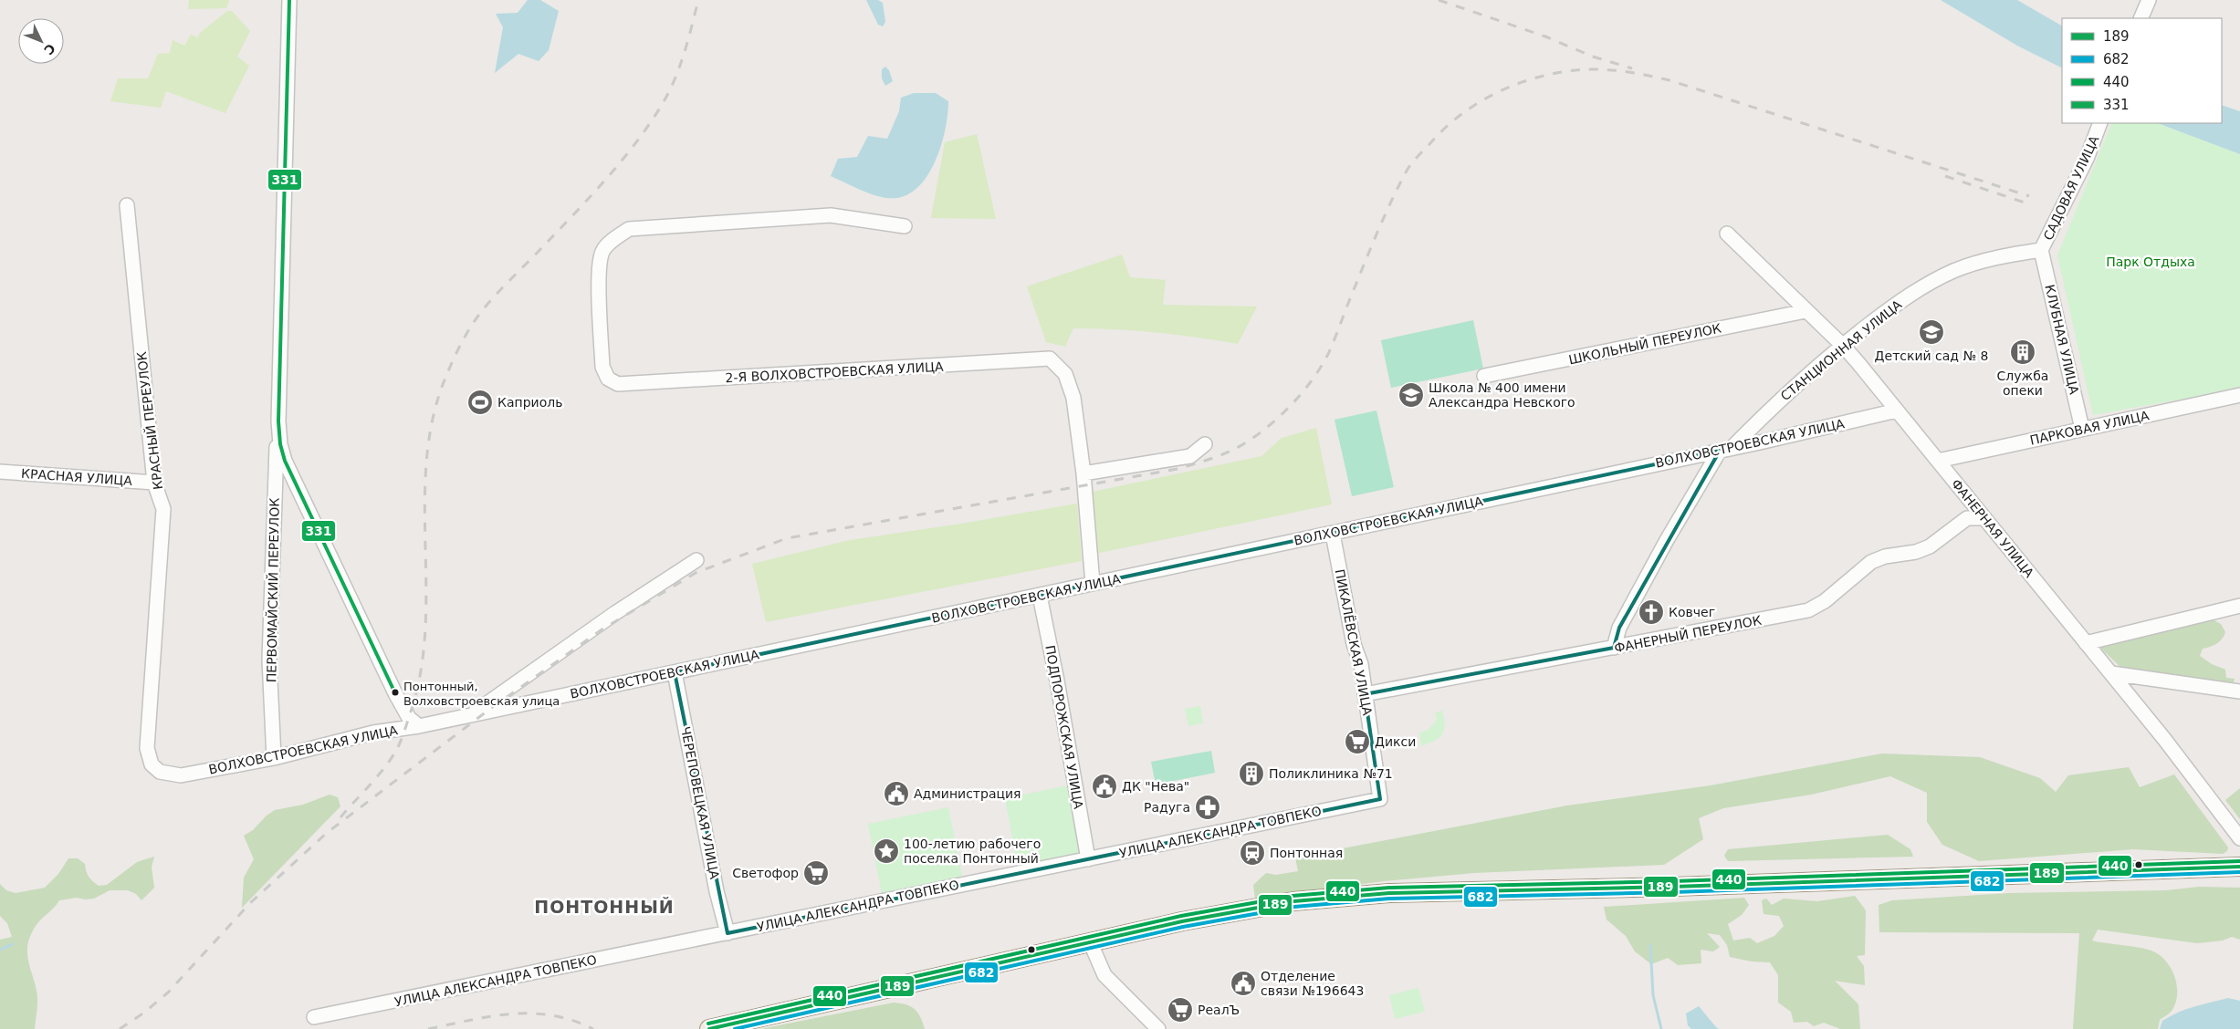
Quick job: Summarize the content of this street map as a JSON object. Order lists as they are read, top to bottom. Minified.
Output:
{"streets":{"street":["САДОВАЯ УЛИЦА","КЛУБНАЯ УЛИЦА","ШКОЛЬНЫЙ ПЕРЕУЛОК","СТАНЦИОННАЯ УЛИЦА","2-Я ВОЛХОВСТРОЕВСКАЯ УЛИЦА","КРАСНЫЙ ПЕРЕУЛОК","ПАРКОВАЯ УЛИЦА","ВОЛХОВСТРОЕВСКАЯ УЛИЦА","КРАСНАЯ УЛИЦА","ФАНЕРНАЯ УЛИЦА","ПЕРВОМАЙСКИЙ ПЕРЕУЛОК","ФАНЕРНЫЙ ПЕРЕУЛОК","ПИКАЛЁВСКАЯ УЛИЦА","ПОДПОРОЖСКАЯ УЛИЦА","ЧЕРЕПОВЕЦКАЯ УЛИЦА","УЛИЦА АЛЕКСАНДРА ТОВПЕКО"]},"crossings":[["САДОВАЯ УЛИЦА","КЛУБНАЯ УЛИЦА"],["САДОВАЯ УЛИЦА","СТАНЦИОННАЯ УЛИЦА"],["КЛУБНАЯ УЛИЦА","СТАНЦИОННАЯ УЛИЦА"],["КЛУБНАЯ УЛИЦА","ПАРКОВАЯ УЛИЦА"],["ШКОЛЬНЫЙ ПЕРЕУЛОК","ФАНЕРНАЯ УЛИЦА"],["СТАНЦИОННАЯ УЛИЦА","ВОЛХОВСТРОЕВСКАЯ УЛИЦА"],["СТАНЦИОННАЯ УЛИЦА","ФАНЕРНАЯ УЛИЦА"],["СТАНЦИОННАЯ УЛИЦА","ФАНЕРНЫЙ ПЕРЕУЛОК"],["КРАСНЫЙ ПЕРЕУЛОК","ВОЛХОВСТРОЕВСКАЯ УЛИЦА"],["КРАСНЫЙ ПЕРЕУЛОК","КРАСНАЯ УЛИЦА"],["ПАРКОВАЯ УЛИЦА","ФАНЕРНАЯ УЛИЦА"],["ВОЛХОВСТРОЕВСКАЯ УЛИЦА","ФАНЕРНАЯ УЛИЦА"],["ВОЛХОВСТРОЕВСКАЯ УЛИЦА","ПЕРВОМАЙСКИЙ ПЕРЕУЛОК"],["ВОЛХОВСТРОЕВСКАЯ УЛИЦА","ПИКАЛЁВСКАЯ УЛИЦА"],["ВОЛХОВСТРОЕВСКАЯ УЛИЦА","ПОДПОРОЖСКАЯ УЛИЦА"],["ВОЛХОВСТРОЕВСКАЯ УЛИЦА","ЧЕРЕПОВЕЦКАЯ УЛИЦА"],["ФАНЕРНАЯ УЛИЦА","ФАНЕРНЫЙ ПЕРЕУЛОК"],["ФАНЕРНЫЙ ПЕРЕУЛОК","ПИКАЛЁВСКАЯ УЛИЦА"],["ПИКАЛЁВСКАЯ УЛИЦА","УЛИЦА АЛЕКСАНДРА ТОВПЕКО"],["ПОДПОРОЖСКАЯ УЛИЦА","УЛИЦА АЛЕКСАНДРА ТОВПЕКО"],["ЧЕРЕПОВЕЦКАЯ УЛИЦА","УЛИЦА АЛЕКСАНДРА ТОВПЕКО"]],"districts":["ПОНТОННЫЙ"],"parks":["Парк Отдыха"],"places":{"school or university":["Детский сад № 8","Школа № 400 имени Александра Невского"],"building":["Служба опеки","Поликлиника №71"],"sports":["Каприоль"],"church":["Ковчег"],"other":["Понтонный, Волховстроевская улица"],"supermarket":["Дикси","Светофор","РеалЪ"],"public building":["ДК \"Нева\"","Администрация","Отделение связи №196643"],"pharmacy":["Радуга"],"place":["100-летию рабочего поселка Понтонный"],"station":["Понтонная"]},"lines":["transit line 331","transit line 440","transit line 189","transit line 682"],"legend":["189","682","440","331"],"north":"bottom right"}
